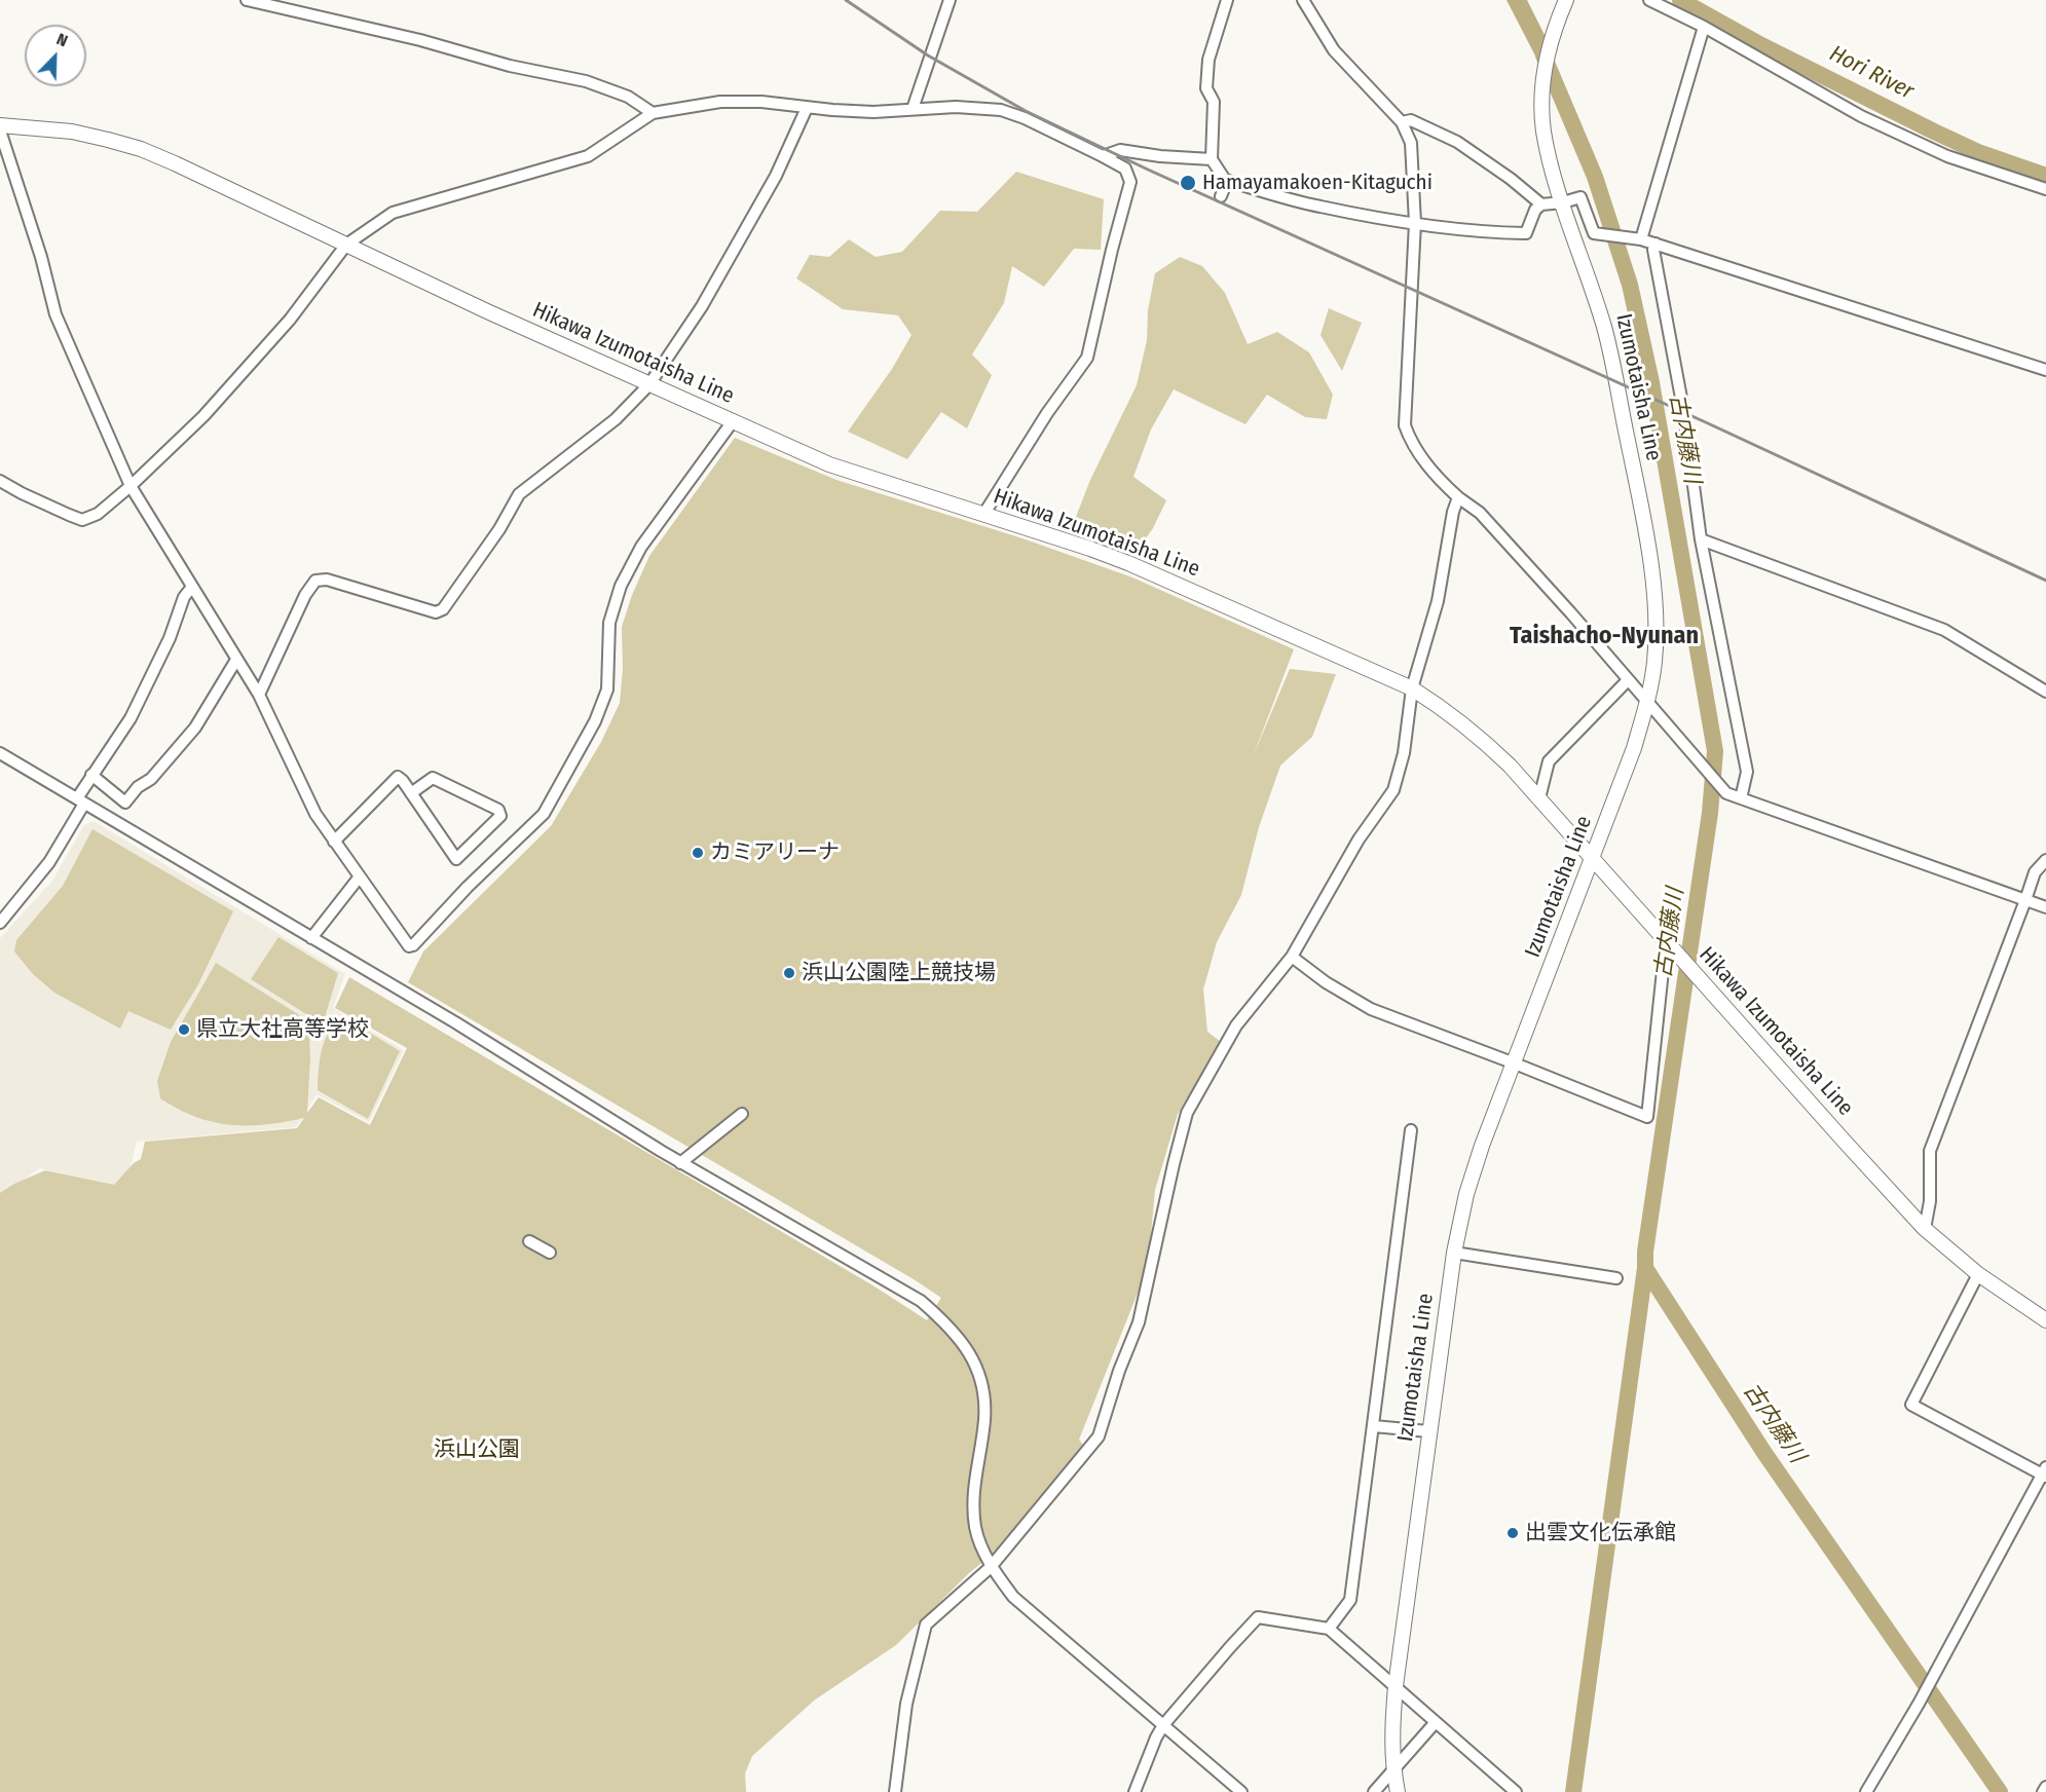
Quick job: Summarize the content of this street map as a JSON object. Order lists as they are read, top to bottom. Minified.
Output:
{"streets":{"main road":["Hikawa Izumotaisha Line","Izumotaisha Line"]},"crossings":[["Hikawa Izumotaisha Line","Izumotaisha Line"]],"districts":["Taishacho-Nyunan"],"water":["Hori River","古内藤川"],"parks":["浜山公園"],"places":["Hamayamakoen-Kitaguchi","カミアリーナ","浜山公園陸上競技場","県立大社高等学校","出雲文化伝承館"],"north":"top right"}
